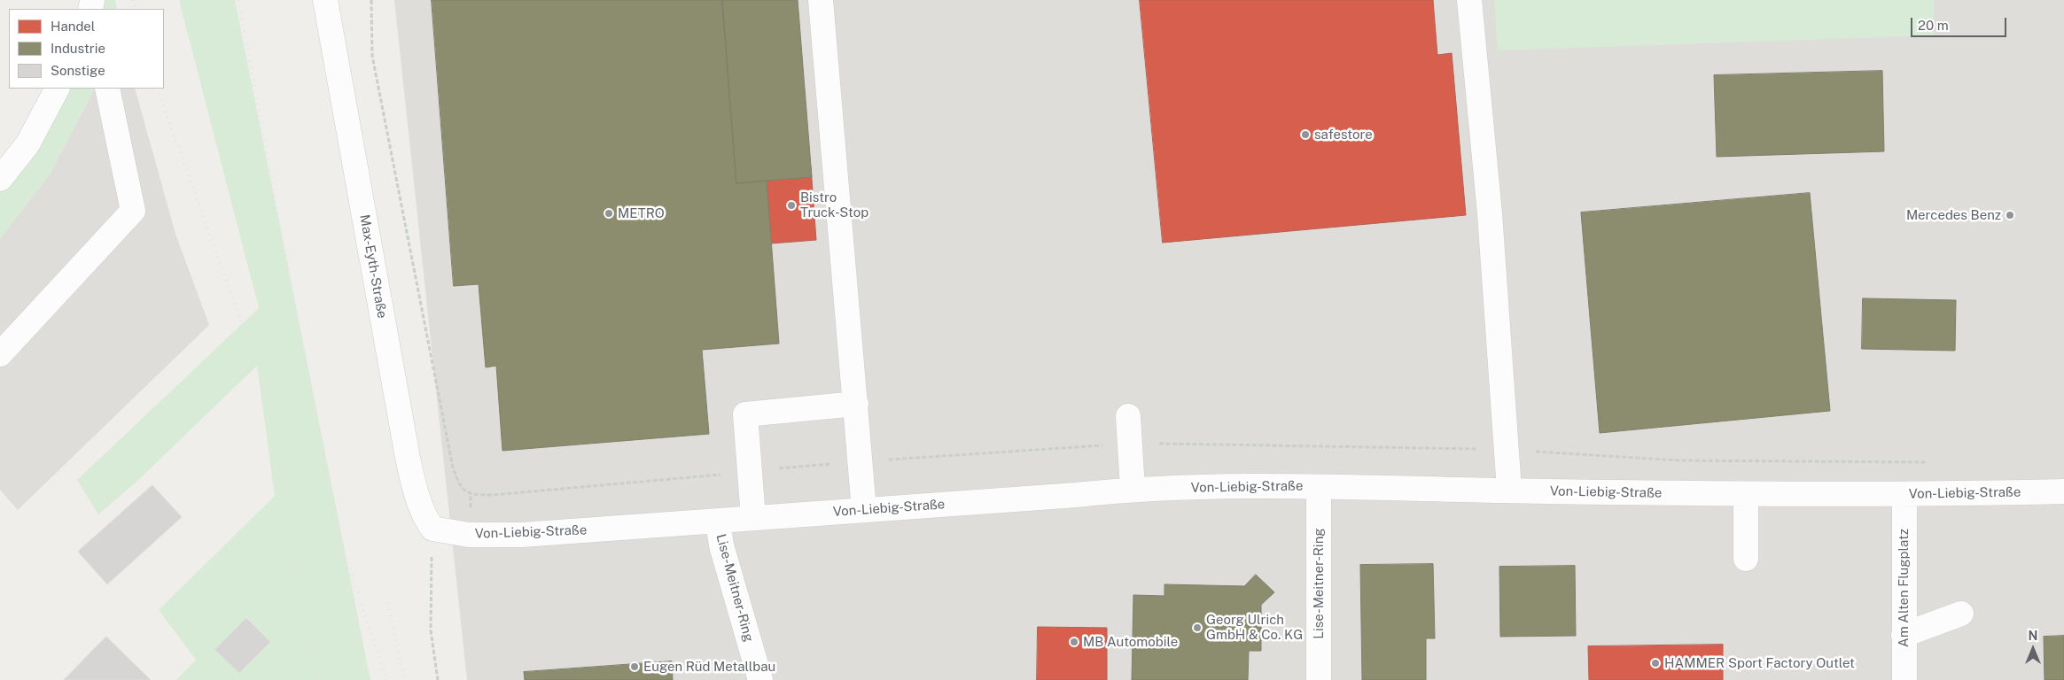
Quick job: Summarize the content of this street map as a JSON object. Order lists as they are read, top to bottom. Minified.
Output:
{"streets":{"street":["Max-Eyth-Straße","Von-Liebig-Straße","Lise-Meitner-Ring","Am Alten Flugplatz"]},"crossings":[["Max-Eyth-Straße","Von-Liebig-Straße"],["Von-Liebig-Straße","Lise-Meitner-Ring"],["Von-Liebig-Straße","Am Alten Flugplatz"]],"places":["safestore","Bistro Truck-Stop","METRO","Mercedes Benz","Georg Ulrich GmbH & Co. KG","MB Automobile","HAMMER Sport Factory Outlet","Eugen Rüd Metallbau"],"legend":["Handel","Industrie","Sonstige"],"scale_bar":"20 m","north":"top"}
